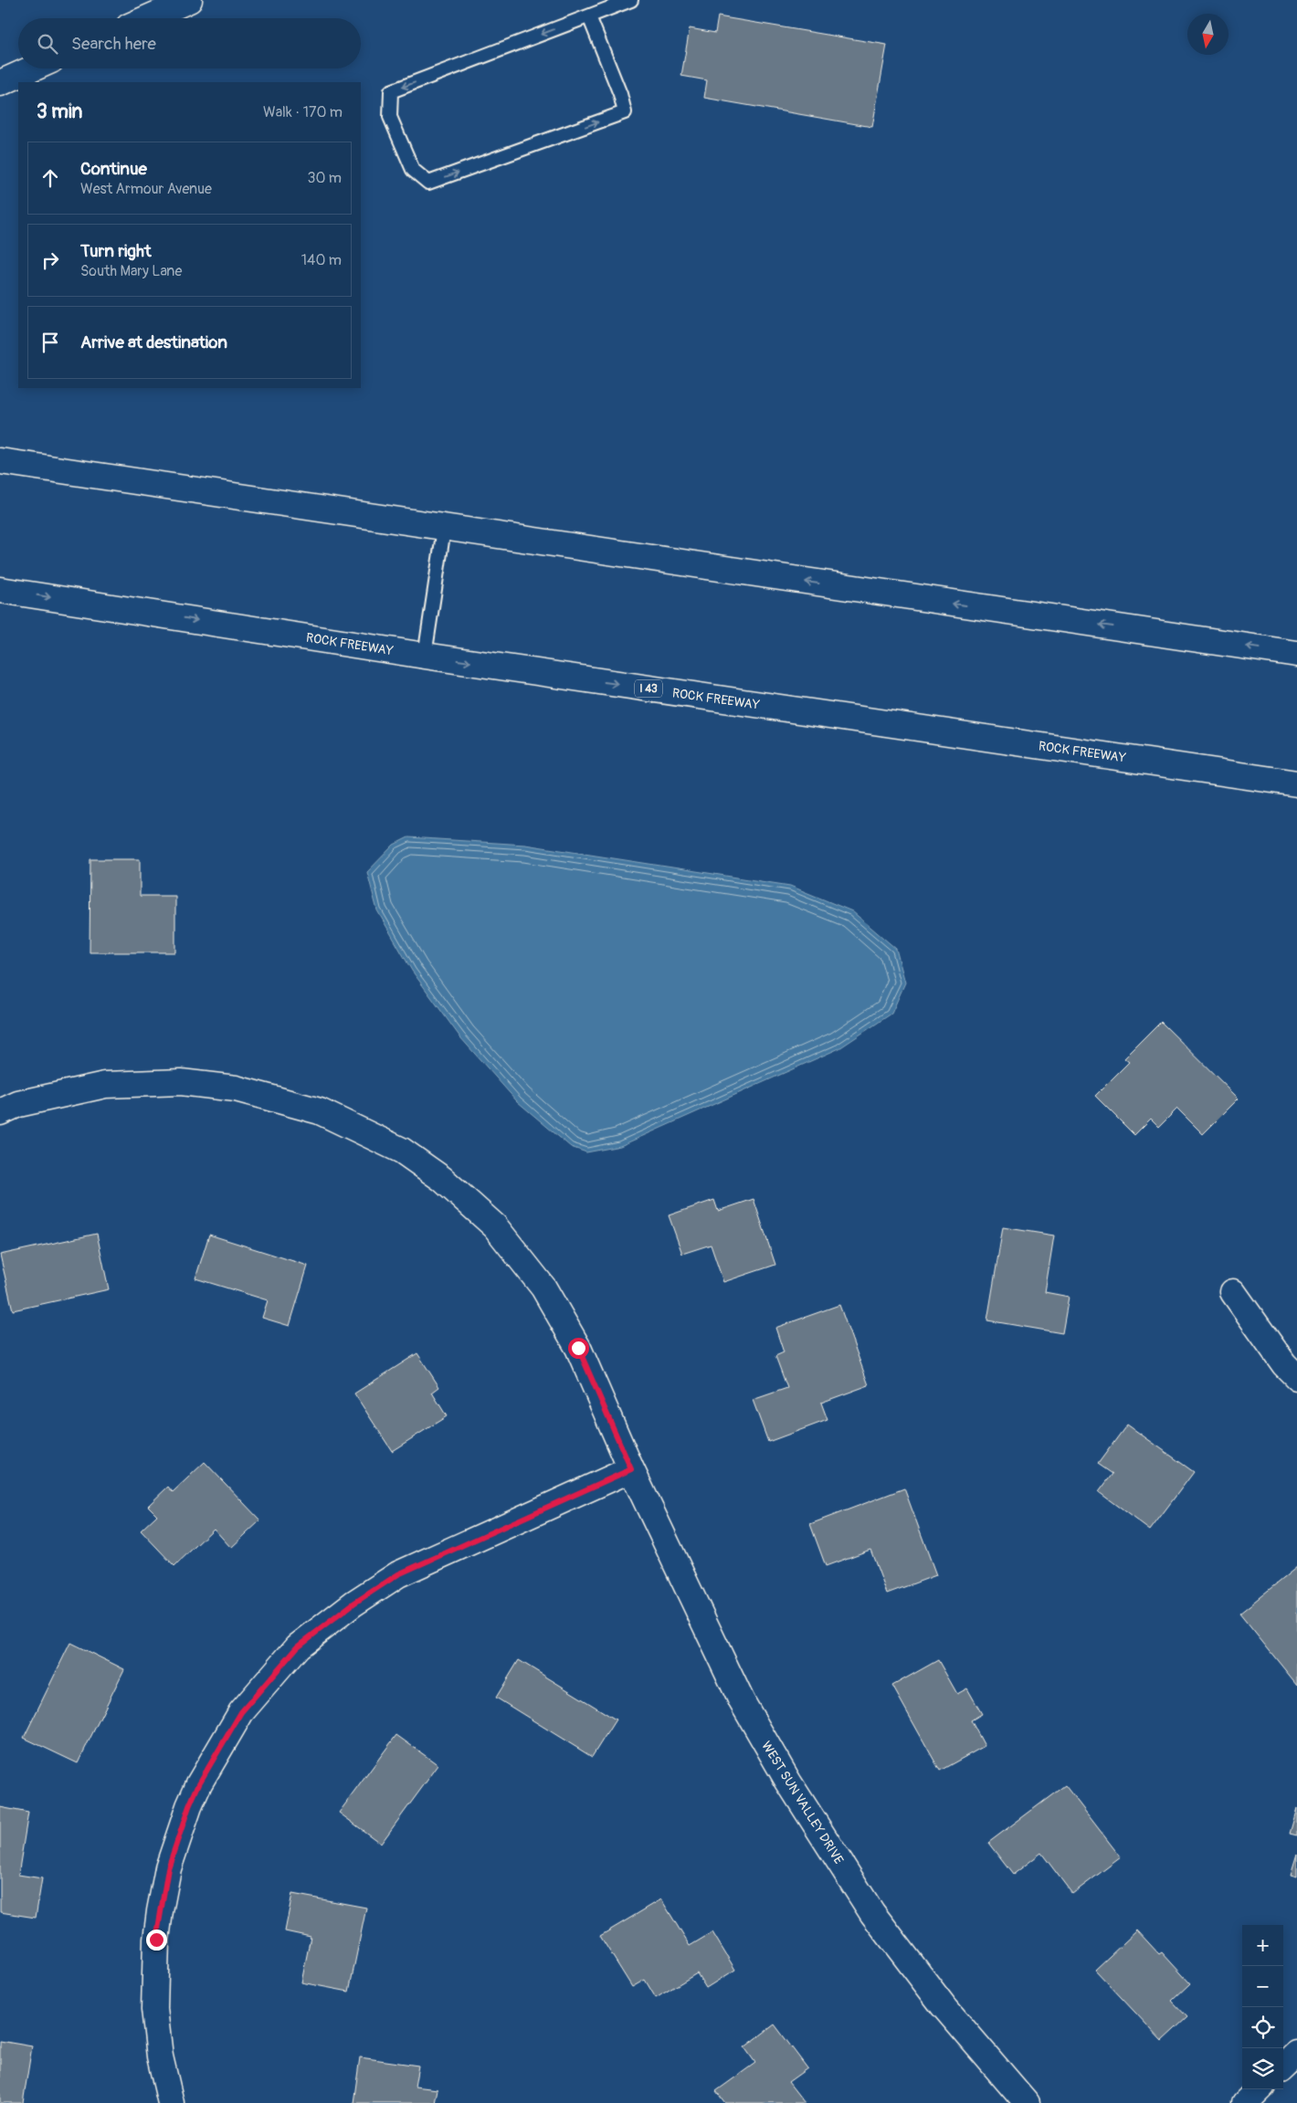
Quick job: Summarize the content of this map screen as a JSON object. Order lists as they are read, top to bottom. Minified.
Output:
{"streets":{"main road":["ROCK FREEWAY","I 43","WEST SUN VALLEY DRIVE"]},"north":"bottom","page":{"search":"Search here","heading":["3 min","Walk · 170 m"],"list":[["Continue","West Armour Avenue","30 m"],["Turn right","South Mary Lane","140 m"],"Arrive at destination"],"map_buttons":["+","−"]}}
